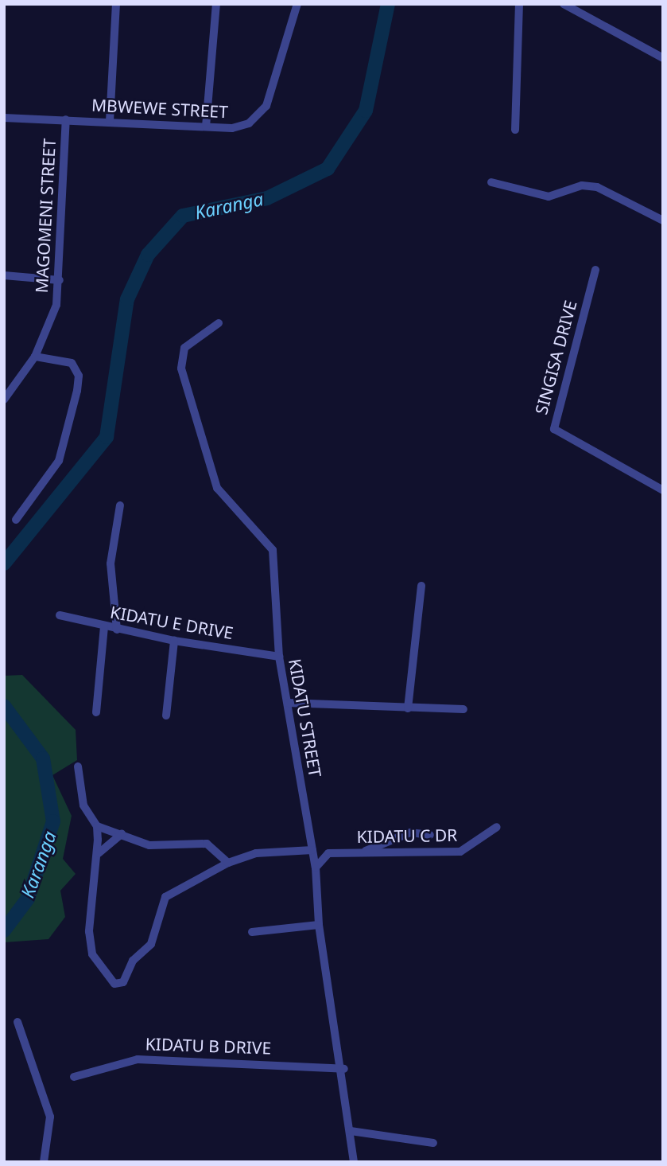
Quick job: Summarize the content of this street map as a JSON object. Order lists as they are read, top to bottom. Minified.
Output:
{"streets":{"street":["MBWEWE STREET","MAGOMENI STREET","SINGISA DRIVE","KIDATU E DRIVE","KIDATU STREET","KIDATU C DR","KIDATU B DRIVE"]},"crossings":[["MBWEWE STREET","MAGOMENI STREET"],["KIDATU E DRIVE","KIDATU STREET"],["KIDATU STREET","KIDATU C DR"],["KIDATU STREET","KIDATU B DRIVE"]],"water":["Karanga"]}
